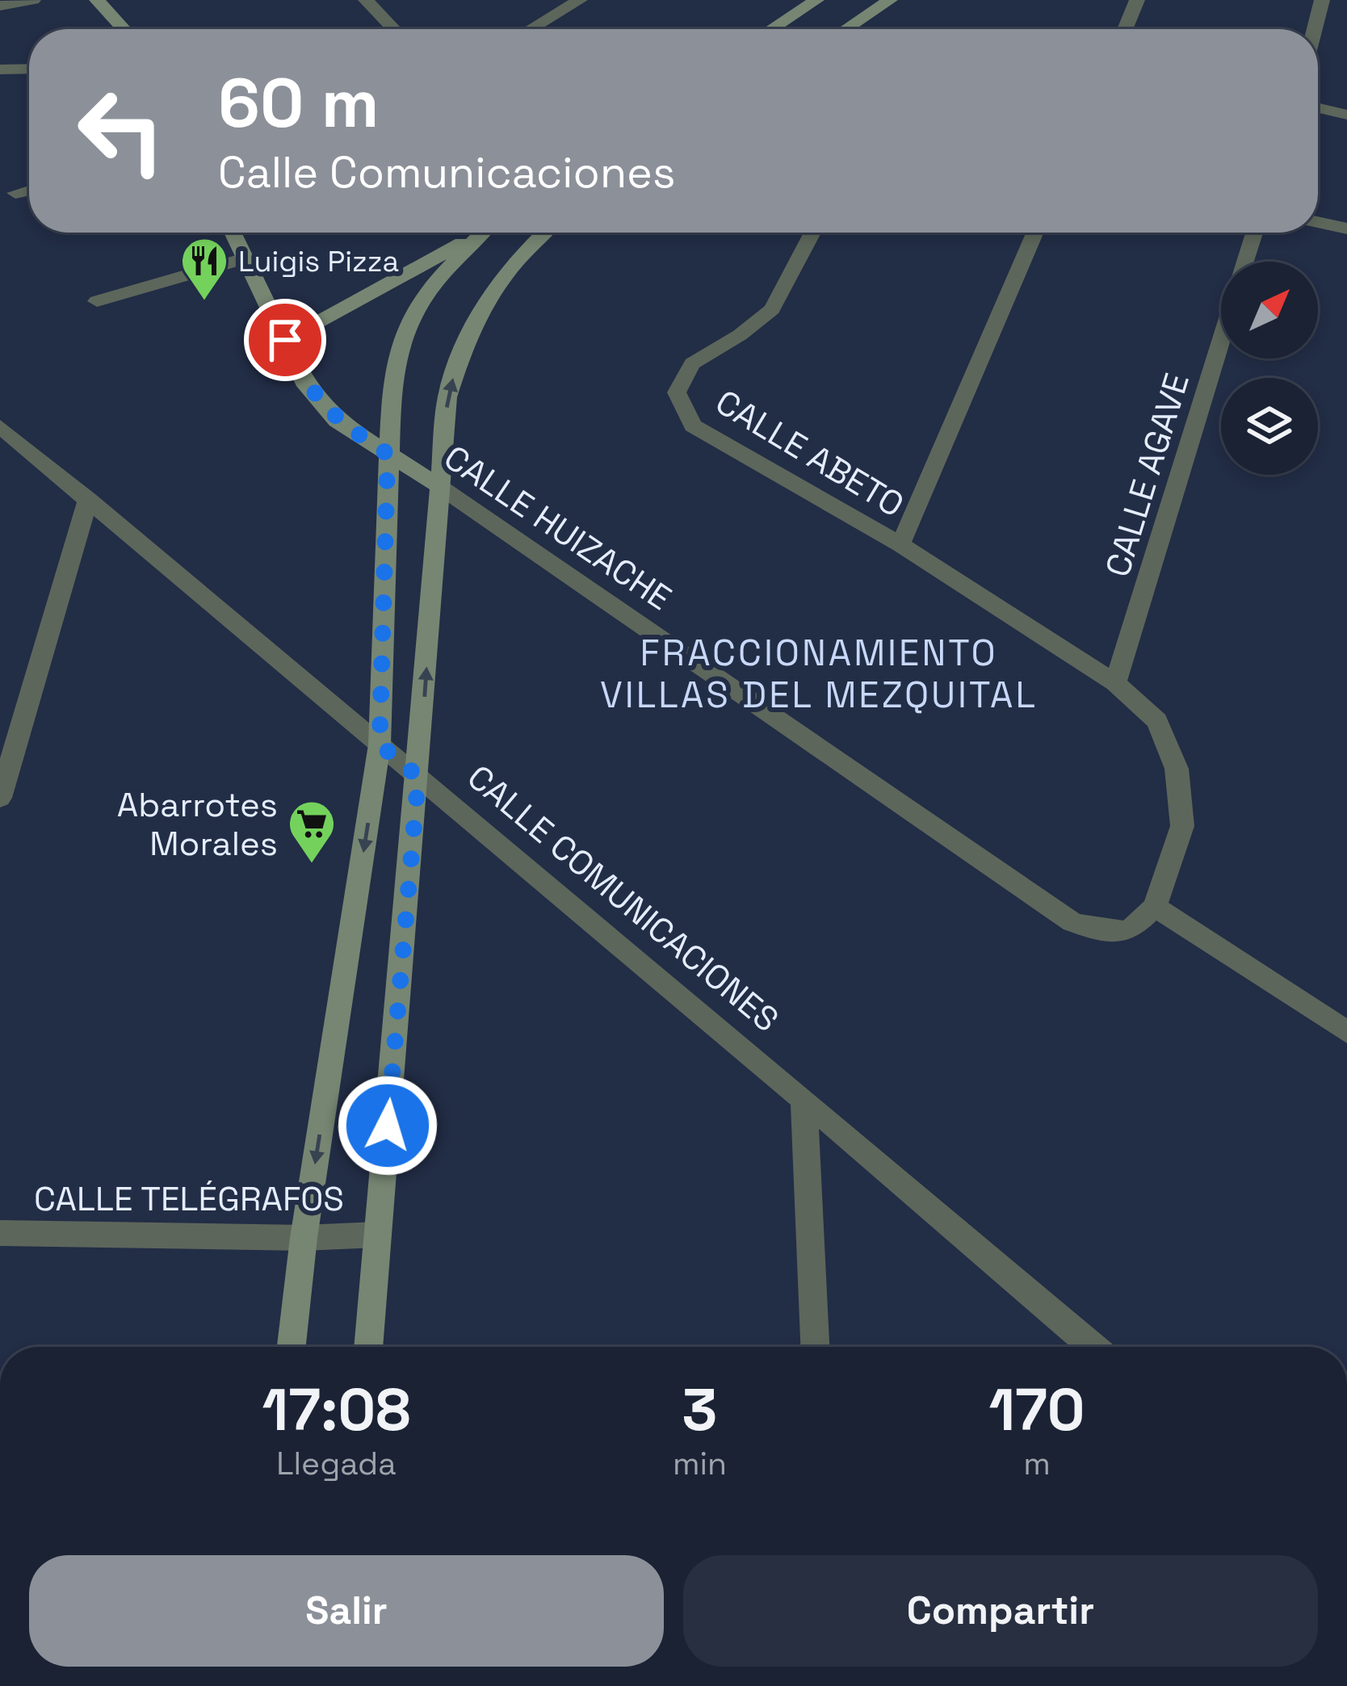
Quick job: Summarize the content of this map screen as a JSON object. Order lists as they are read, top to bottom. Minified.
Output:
{"streets":{"street":["CALLE ABETO","CALLE AGAVE","CALLE HUIZACHE","CALLE COMUNICACIONES","CALLE TELÉGRAFOS"]},"crossings":[["CALLE ABETO","CALLE AGAVE"],["CALLE ABETO","CALLE HUIZACHE"]],"districts":["FRACCIONAMIENTO VILLAS DEL MEZQUITAL"],"places":{"restaurant":["Luigis Pizza"],"supermarket":["Abarrotes Morales"]},"north":"top right","page":{"turn":["60 m","Calle Comunicaciones"],"eta":["17:08","Llegada","3","min","170","m"],"buttons":["Salir","Compartir"]}}
